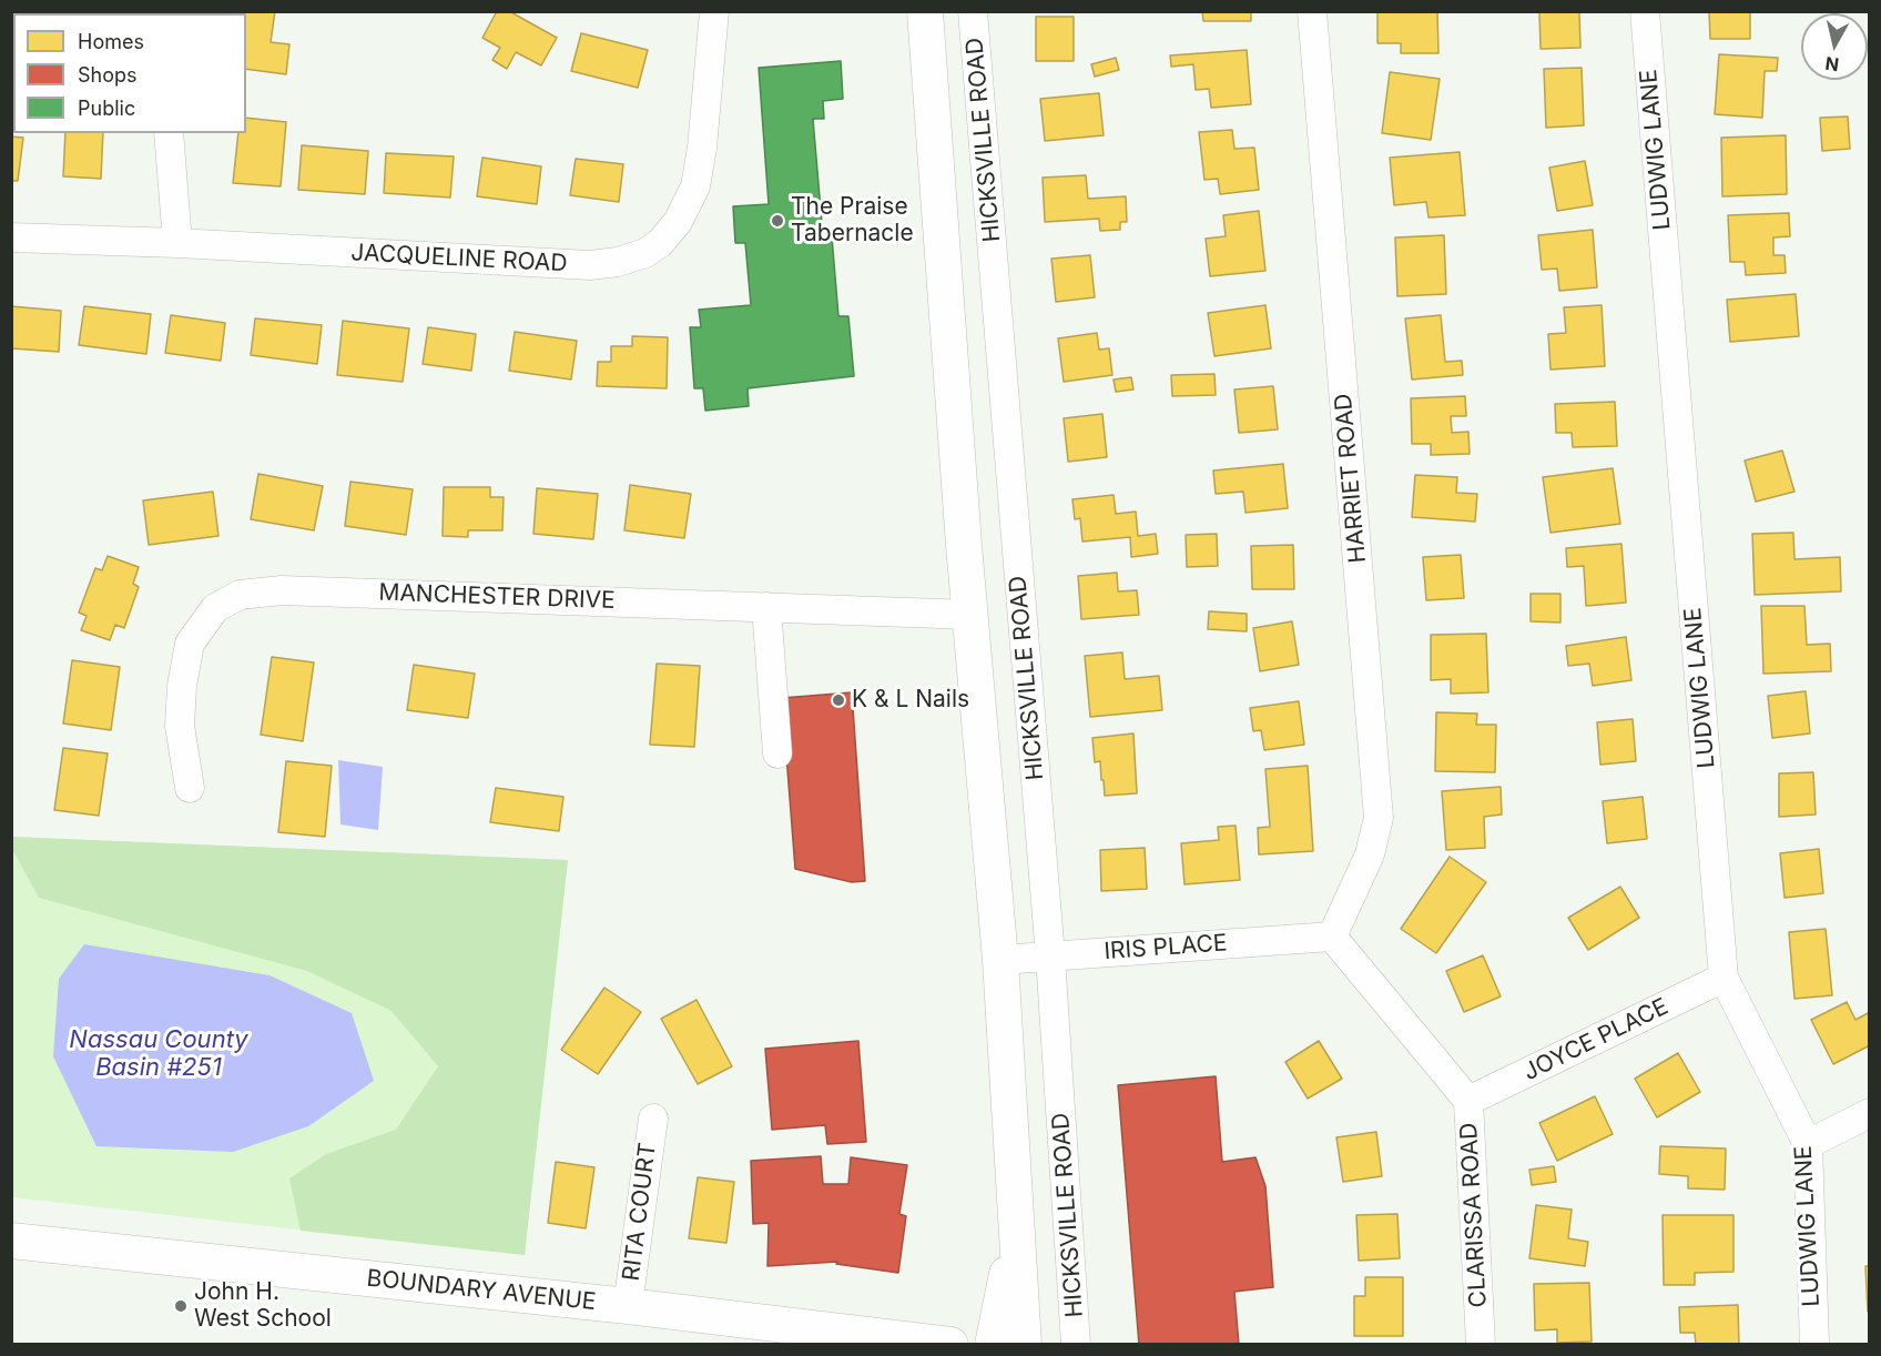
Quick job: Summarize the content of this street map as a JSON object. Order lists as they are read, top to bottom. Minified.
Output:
{"streets":{"main road":["HICKSVILLE ROAD","BOUNDARY AVENUE"],"street":["LUDWIG LANE","JACQUELINE ROAD","HARRIET ROAD","MANCHESTER DRIVE","IRIS PLACE","JOYCE PLACE","RITA COURT","CLARISSA ROAD"]},"crossings":[["HICKSVILLE ROAD","MANCHESTER DRIVE"],["HICKSVILLE ROAD","IRIS PLACE"],["LUDWIG LANE","JOYCE PLACE"],["HARRIET ROAD","IRIS PLACE"],["HARRIET ROAD","CLARISSA ROAD"],["IRIS PLACE","CLARISSA ROAD"],["JOYCE PLACE","CLARISSA ROAD"],["RITA COURT","BOUNDARY AVENUE"]],"water":["Nassau County Basin #251"],"places":["The Praise Tabernacle","K & L Nails","John H. West School"],"legend":["Homes","Shops","Public"],"north":"bottom"}
